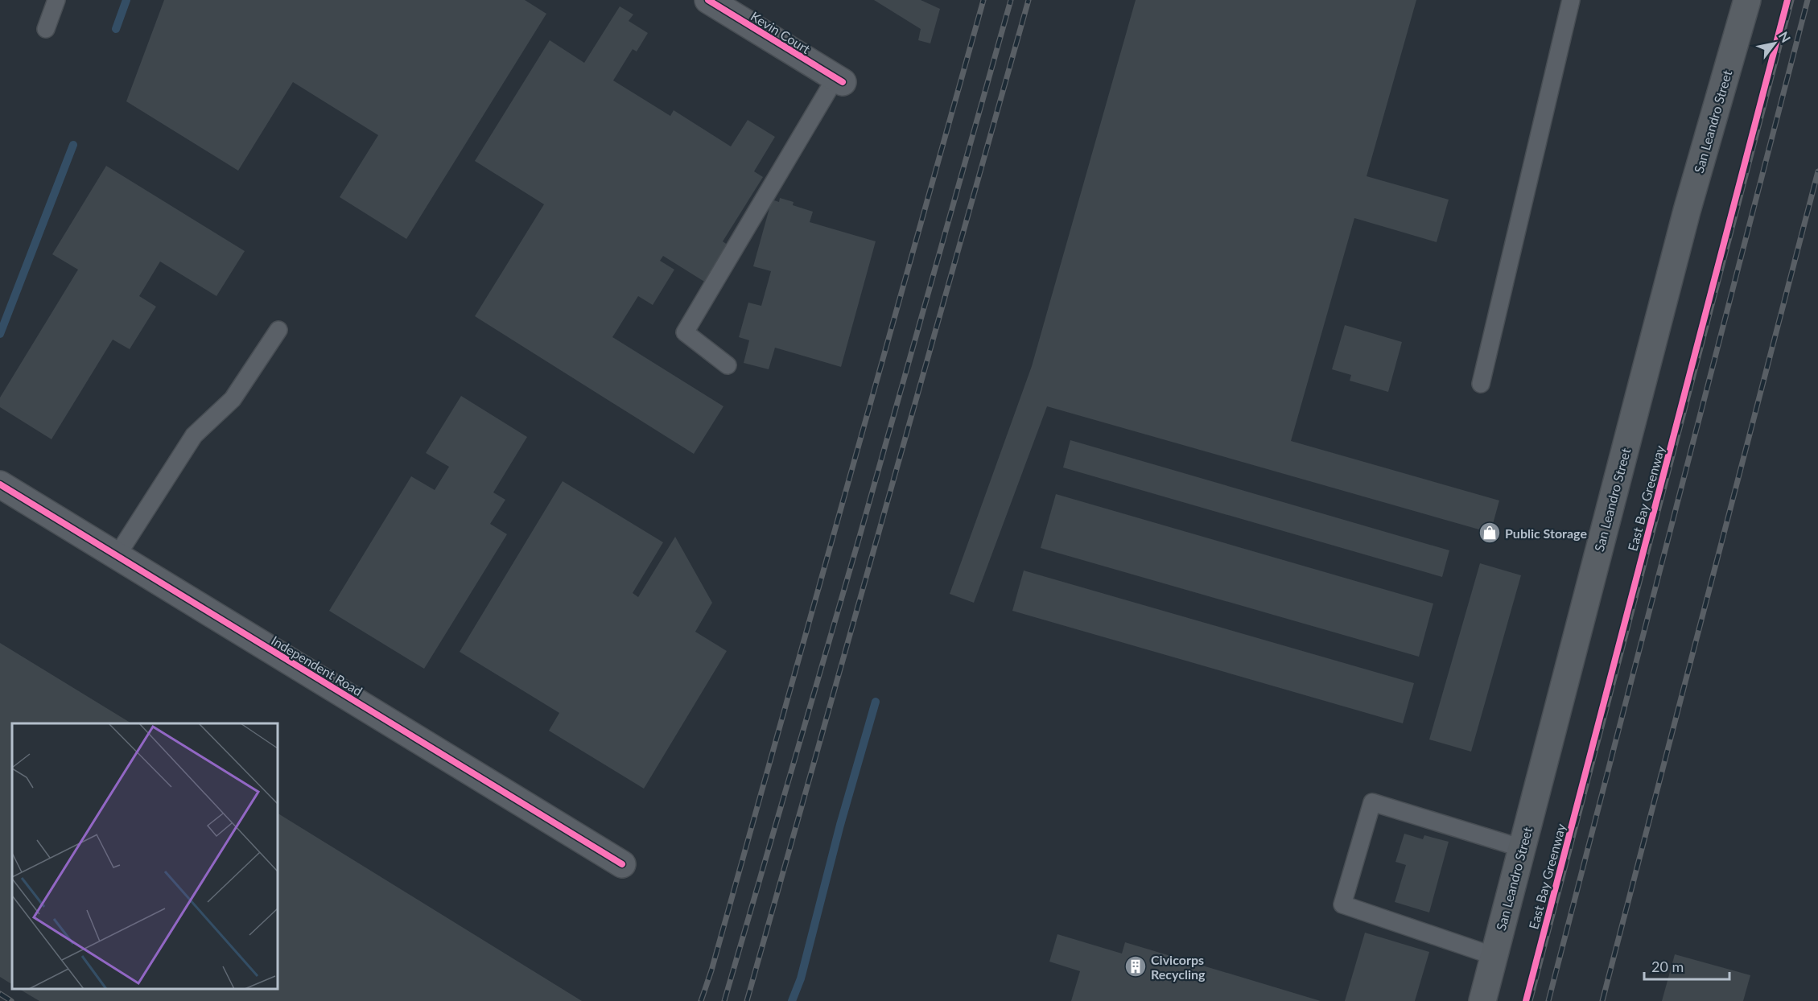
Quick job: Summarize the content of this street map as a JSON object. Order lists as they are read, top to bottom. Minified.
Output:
{"streets":{"main road":["San Leandro Street"],"street":["Kevin Court","Independent Road"],"cycle path":["East Bay Greenway"]},"places":{"shop":["Public Storage"],"building":["Civicorps Recycling"]},"scale_bar":"20 m","north":"top right"}
